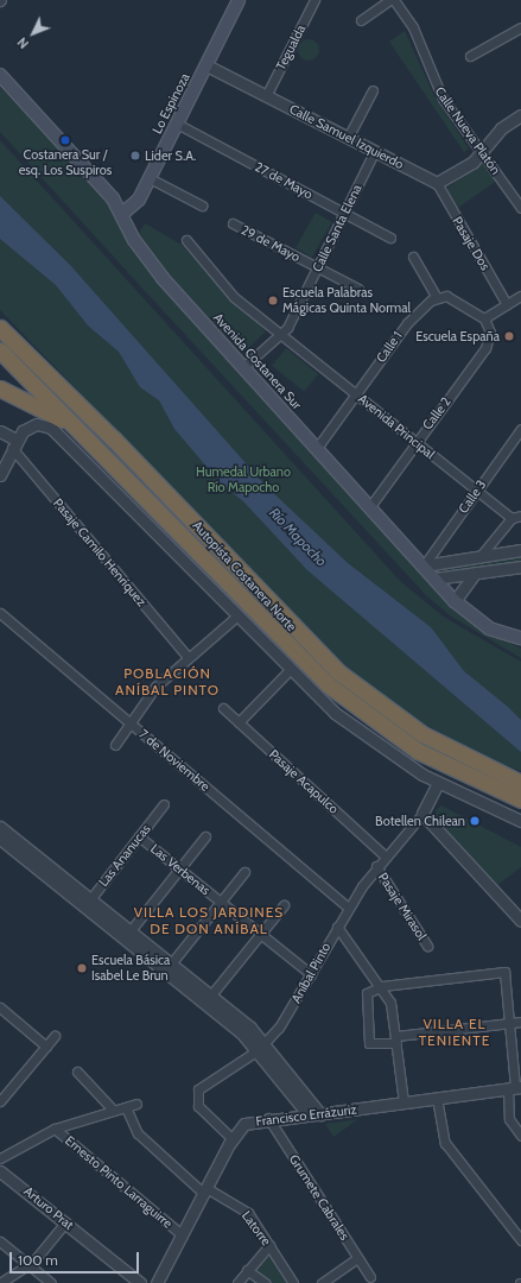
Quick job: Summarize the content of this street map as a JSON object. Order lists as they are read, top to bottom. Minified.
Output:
{"streets":{"highway":["Autopista Costanera Norte"],"main road":["Lo Espinoza","Avenida Costanera Sur"],"street":["Tegualda","Calle Nueva Platón","Calle Samuel Izquierdo","27 de Mayo","Calle Santa Elena","29 de Mayo","Pasaje Dos","Calle 1","Calle 2","Avenida Principal","Calle 3","Pasaje Camilo Henríquez","7 de Noviembre","Pasaje Acapulco","Las Ananucas","Las Verbenas","Pasaje Mirasol","Aníbal Pinto","Francisco Errázuriz","Ernesto Pinto Larraguirre","Grumete Cabrales","Arturo Prat","Latorre"]},"crossings":[["Tegualda","Calle Samuel Izquierdo"],["Lo Espinoza","Calle Samuel Izquierdo"],["Lo Espinoza","27 de Mayo"],["Lo Espinoza","Avenida Costanera Sur"],["Calle Samuel Izquierdo","Calle Santa Elena"],["Calle Samuel Izquierdo","Pasaje Dos"],["27 de Mayo","Calle Santa Elena"],["Calle Santa Elena","29 de Mayo"],["Calle Santa Elena","Avenida Costanera Sur"],["Calle Santa Elena","Avenida Principal"],["Calle 1","Avenida Costanera Sur"],["Calle 1","Avenida Principal"],["Avenida Costanera Sur","Calle 2"],["Avenida Costanera Sur","Calle 3"],["Calle 2","Avenida Principal"],["Avenida Principal","Calle 3"],["7 de Noviembre","Aníbal Pinto"],["Pasaje Acapulco","Aníbal Pinto"],["Las Ananucas","Las Verbenas"],["Las Verbenas","Aníbal Pinto"],["Pasaje Mirasol","Aníbal Pinto"],["Aníbal Pinto","Francisco Errázuriz"],["Francisco Errázuriz","Ernesto Pinto Larraguirre"],["Francisco Errázuriz","Grumete Cabrales"],["Francisco Errázuriz","Latorre"]],"districts":["POBLACIÓN ANÍBAL PINTO","VILLA LOS JARDINES DE DON ANÍBAL","VILLA EL TENIENTE"],"water":["Río Mapocho"],"parks":["Humedal Urbano Río Mapocho"],"places":["Costanera Sur / esq. Los Suspiros","Lider S.A.","Escuela Palabras Mágicas Quinta Normal","Escuela España","Botellen Chilean","Escuela Básica Isabel Le Brun"],"scale_bar":"100 m","north":"bottom left"}
